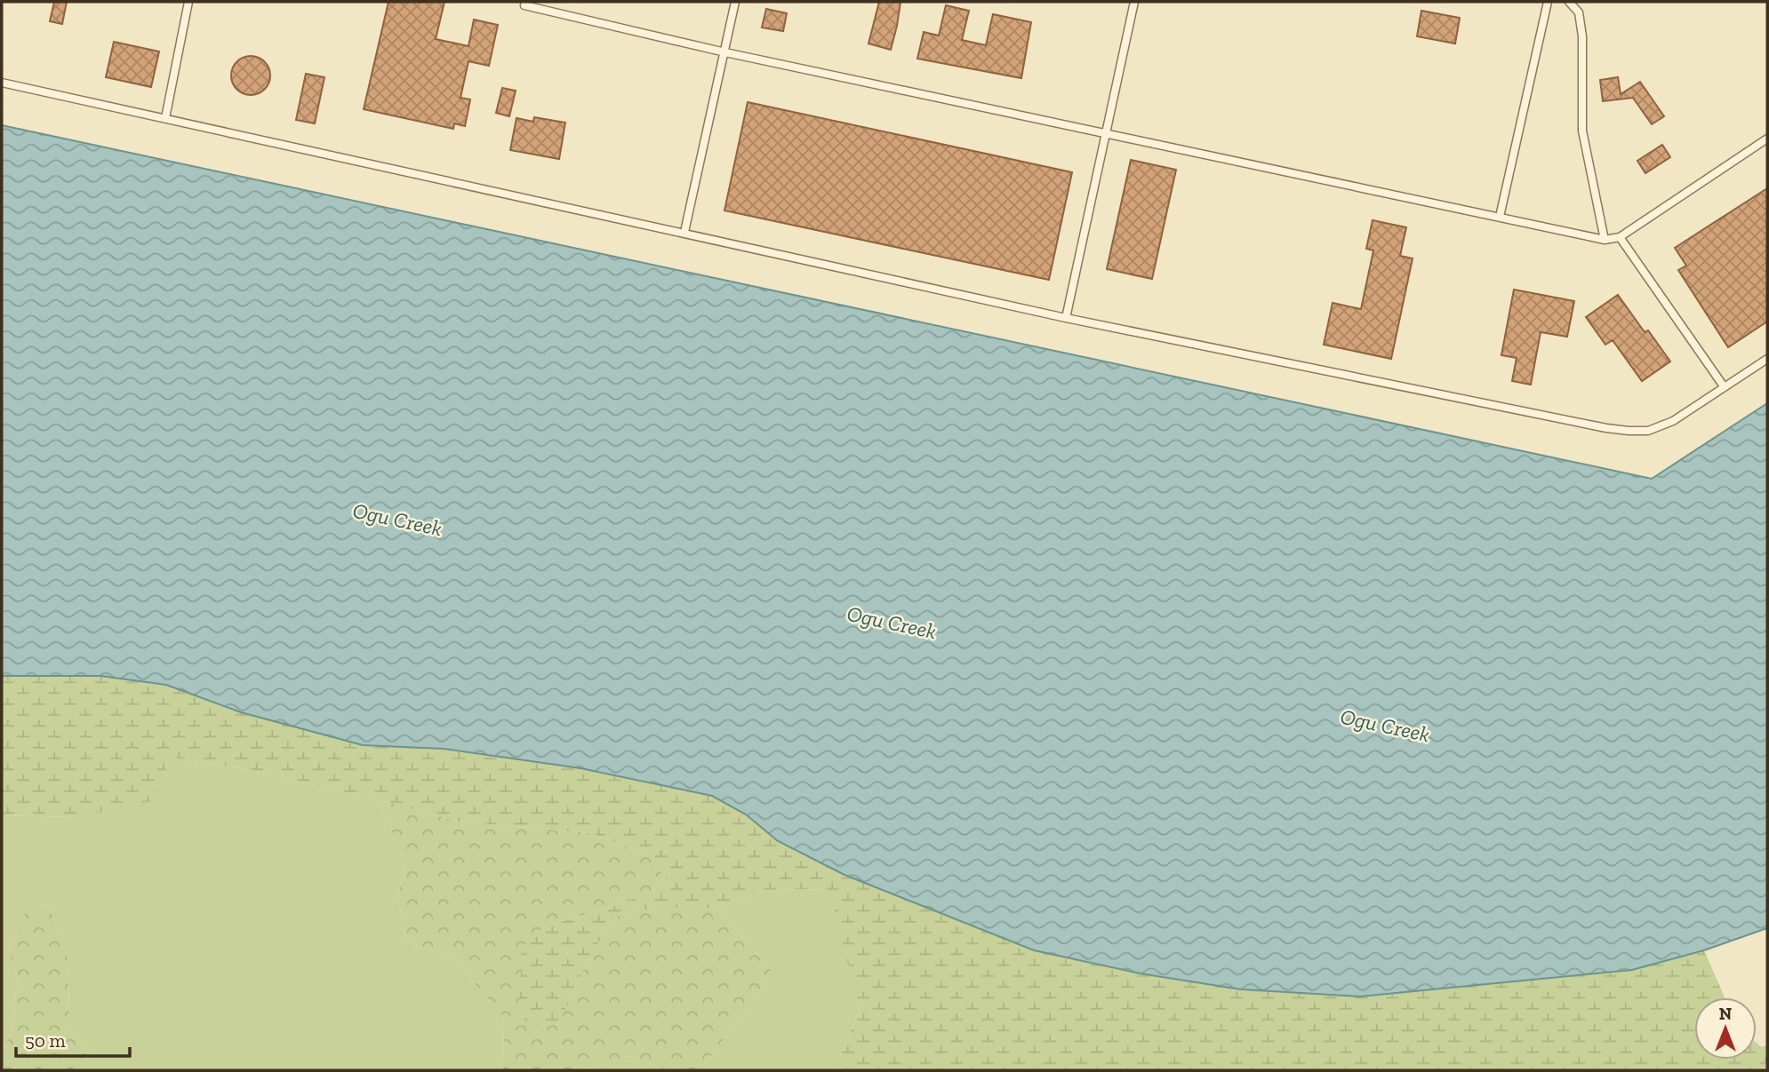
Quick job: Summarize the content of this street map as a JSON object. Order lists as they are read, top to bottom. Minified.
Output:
{"water":["Ogu Creek"],"scale_bar":"50 m","north":"top"}
